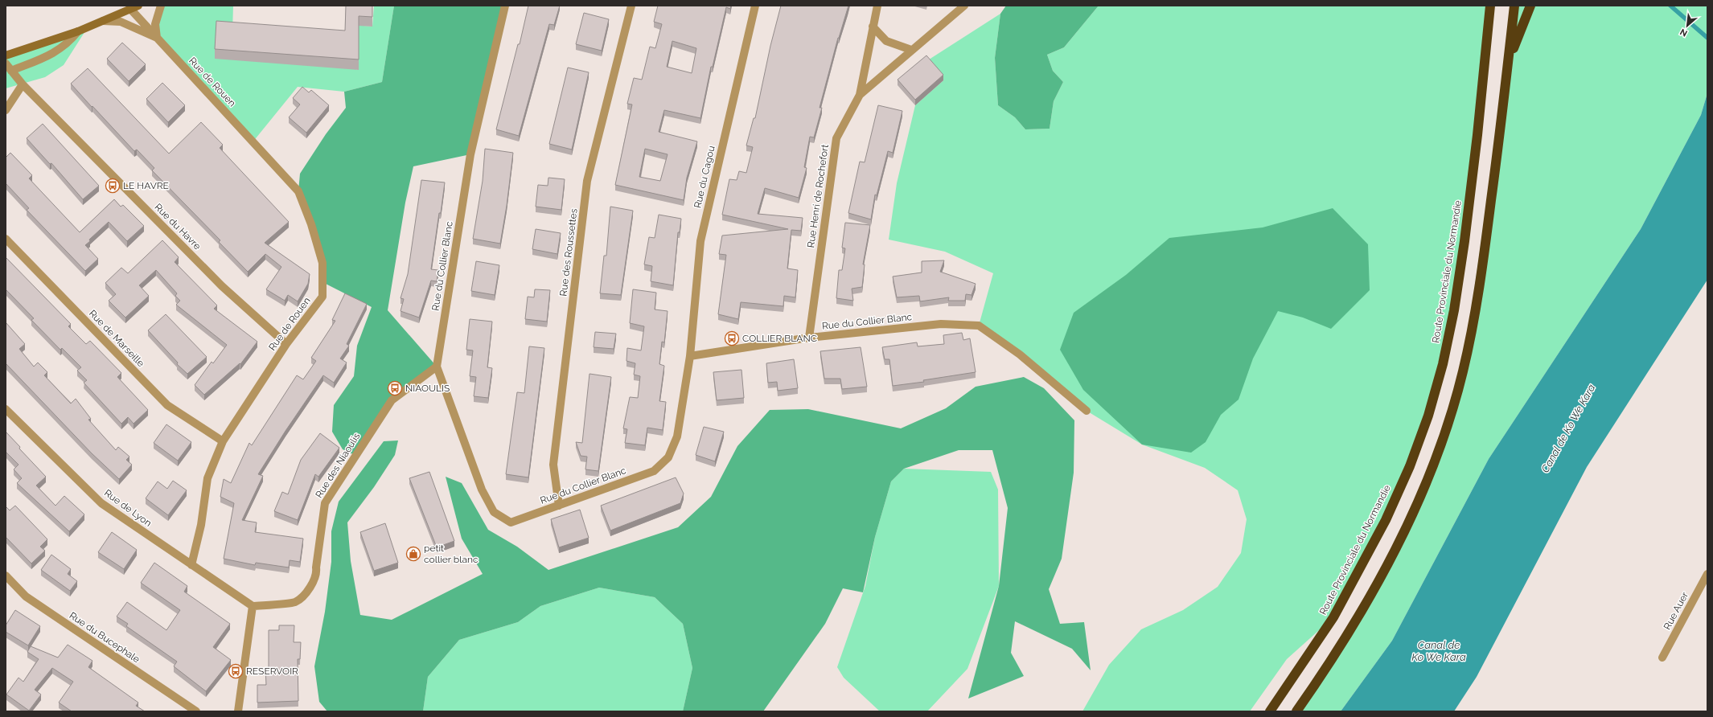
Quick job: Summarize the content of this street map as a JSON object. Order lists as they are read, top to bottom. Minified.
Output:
{"streets":{"highway":["Route Provinciale du Normandie"],"street":["Rue de Rouen","Rue du Cagou","Rue Henri de Rochefort","Rue du Havre","Rue des Roussettes","Rue du Collier Blanc","Rue de Marseille","Rue des Niaoulis","Rue de Lyon","Rue Auer","Rue du Bucephale"]},"crossings":[["Rue de Rouen","Rue du Havre"],["Rue de Rouen","Rue de Marseille"],["Rue de Rouen","Rue de Lyon"],["Rue du Cagou","Rue du Collier Blanc"],["Rue Henri de Rochefort","Rue du Collier Blanc"],["Rue des Roussettes","Rue du Collier Blanc"],["Rue du Collier Blanc","Rue des Niaoulis"],["Rue des Niaoulis","Rue de Lyon"]],"water":["Canal de Ko We Kara"],"places":{"bus stop":["LE HAVRE","COLLIER BLANC","NIAOULIS","RESERVOIR"],"shop":["petit collier blanc"]},"north":"bottom left"}
